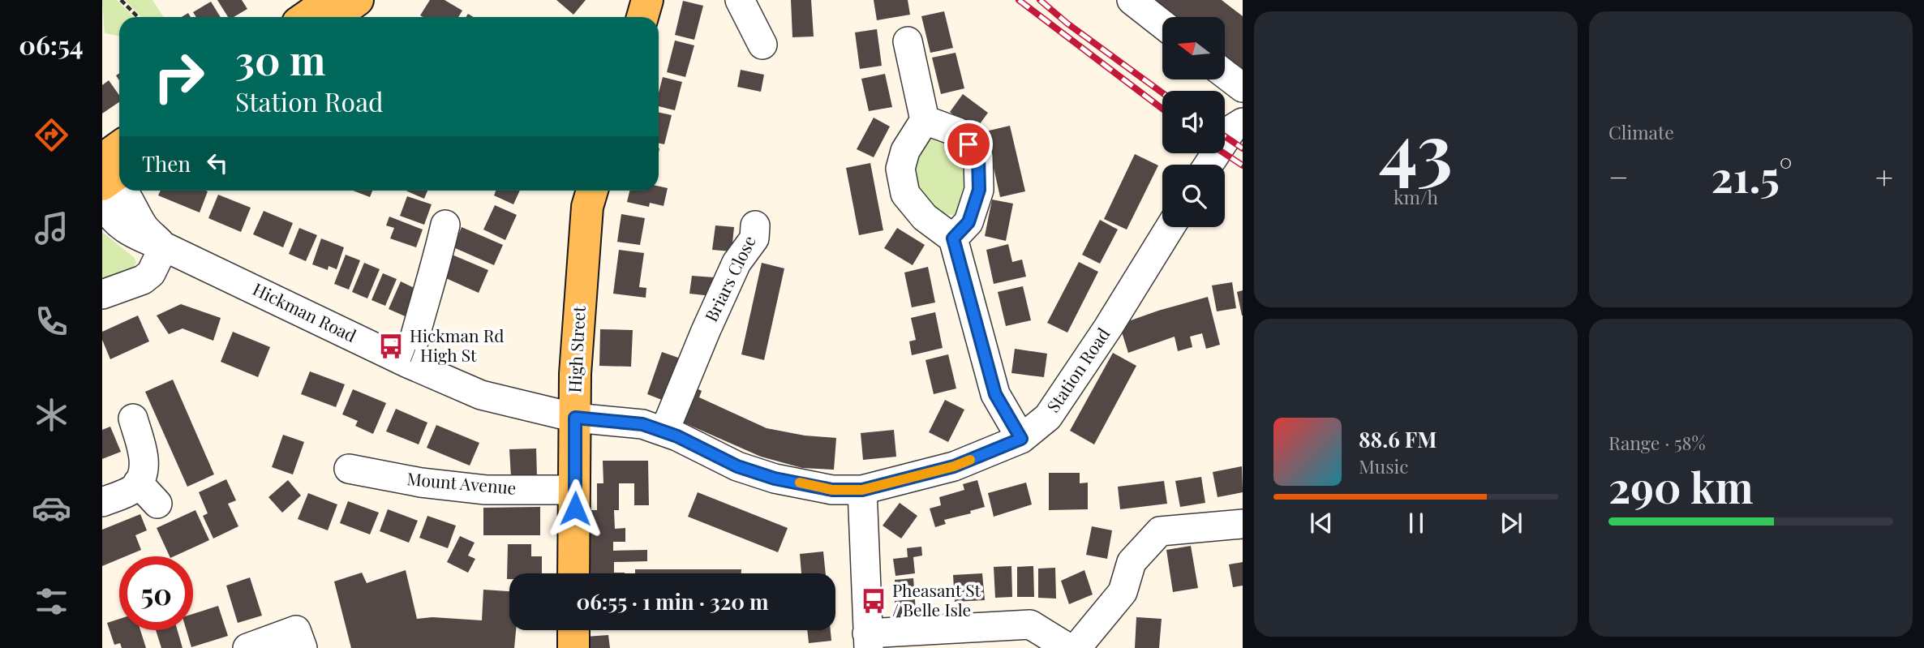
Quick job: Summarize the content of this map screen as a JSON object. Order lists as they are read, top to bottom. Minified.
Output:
{"streets":{"main road":["High Street"],"street":["Briars Close","Hickman Road","Station Road","Mount Avenue"]},"crossings":[["Briars Close","Station Road"],["Hickman Road","High Street"],["Hickman Road","Station Road"],["High Street","Station Road"],["High Street","Mount Avenue"]],"places":{"bus stop":["Hickman Rd / High St","Pheasant St / Belle Isle"]},"north":"left","page":{"tabs":"06:54","tile":[["43","km/h"],"Climate",["Range · 58%","290 km"]],"turn":["30 m","Station Road"],"then":"Then","heat":["−","21.5°","+"],"song":["88.6 FM","Music"],"limit":"50","trip":"06:55 · 1 min · 320 m"}}
